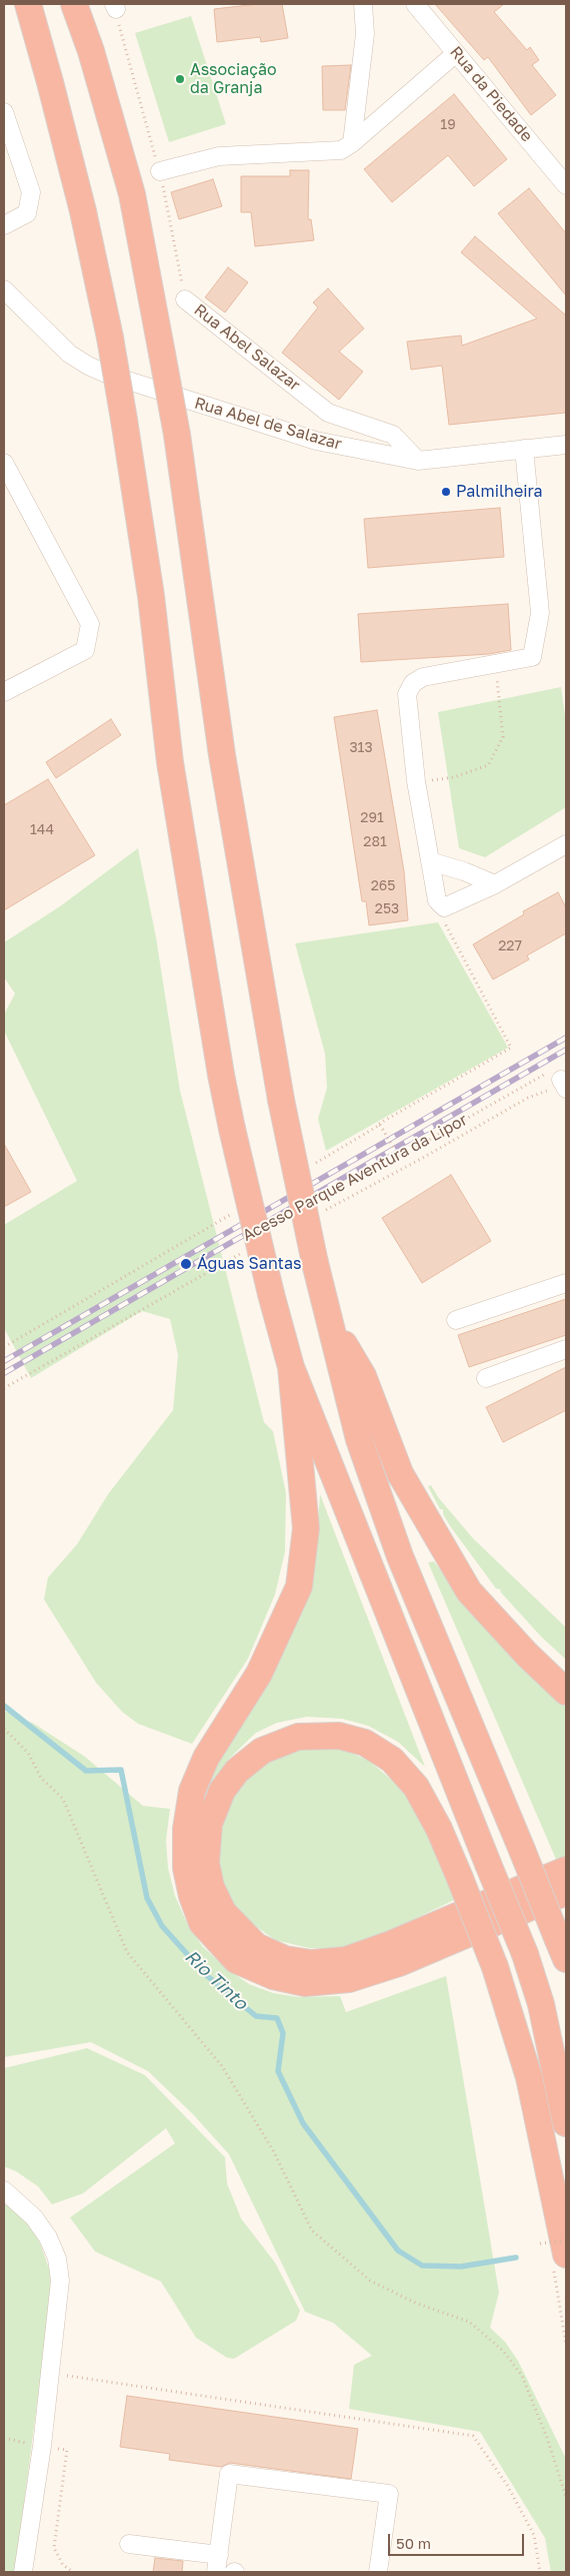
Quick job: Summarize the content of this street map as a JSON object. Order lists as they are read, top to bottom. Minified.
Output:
{"streets":{"street":["Rua da Piedade","Rua Abel Salazar","Rua Abel de Salazar"],"path":["Acesso Parque Aventura da Lipor"]},"crossings":[["Rua Abel Salazar","Rua Abel de Salazar"]],"water":["Rio Tinto"],"places":["Associação da Granja","Palmilheira","Águas Santas"],"house_numbers":["19","313","291","144","281","265","253","227"],"scale_bar":"50 m"}
